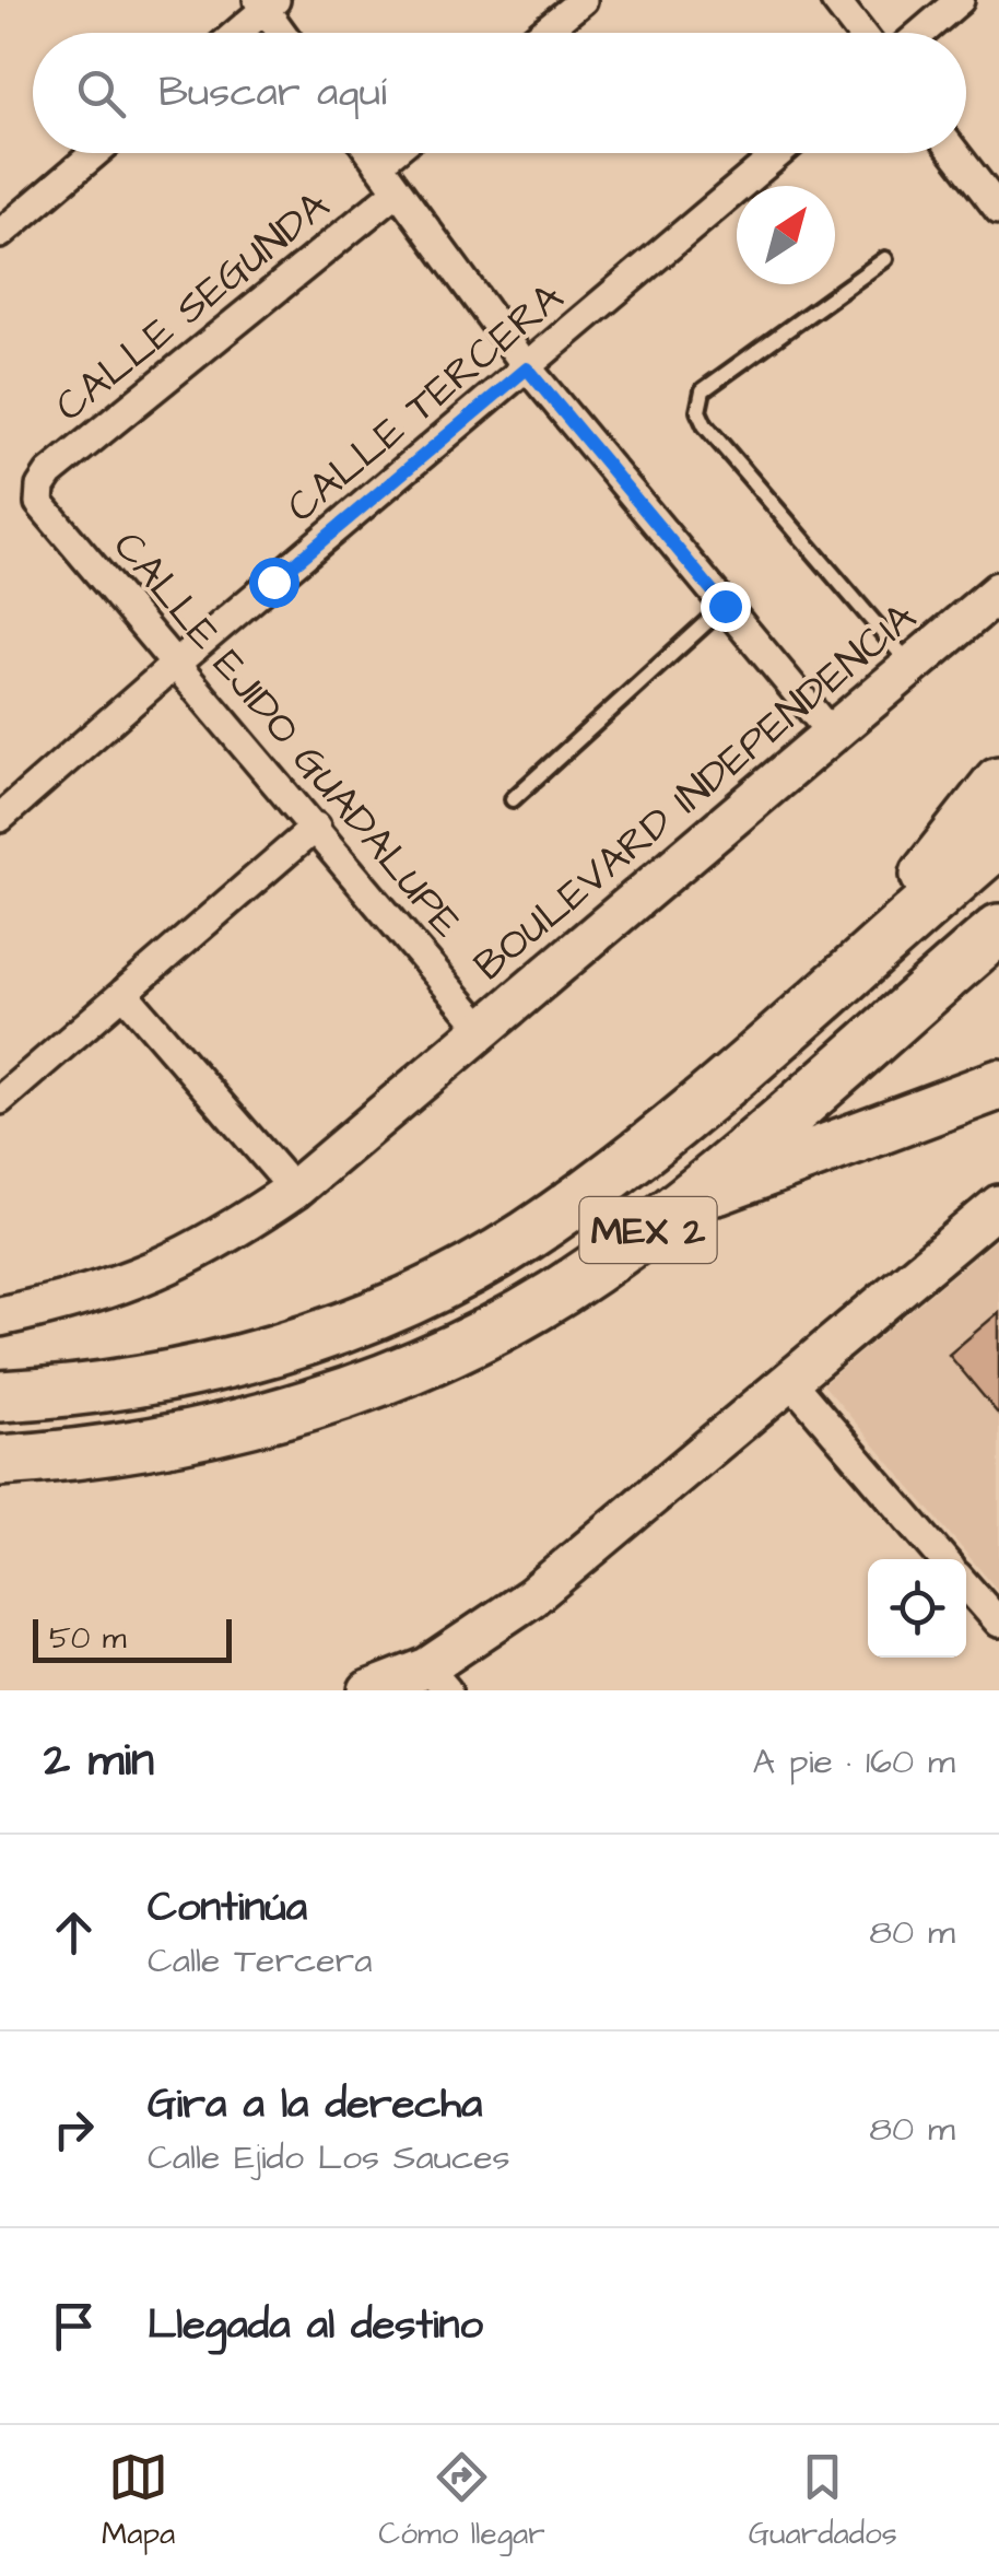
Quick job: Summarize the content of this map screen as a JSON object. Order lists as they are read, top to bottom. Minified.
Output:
{"streets":{"highway":["MEX 2"],"main road":["BOULEVARD INDEPENDENCIA"],"street":["CALLE SEGUNDA","CALLE TERCERA","CALLE EJIDO GUADALUPE"]},"crossings":[["CALLE SEGUNDA","CALLE EJIDO GUADALUPE"],["CALLE TERCERA","CALLE EJIDO GUADALUPE"],["CALLE EJIDO GUADALUPE","BOULEVARD INDEPENDENCIA"]],"scale_bar":"50 m","north":"top right","page":{"search":"Buscar aquí","scale":"50 m","heading":["2 min","A pie · 160 m"],"list":[["Continúa","Calle Tercera","80 m"],["Gira a la derecha","Calle Ejido Los Sauces","80 m"],"Llegada al destino"],"nav":["Mapa","Cómo llegar","Guardados"]}}
